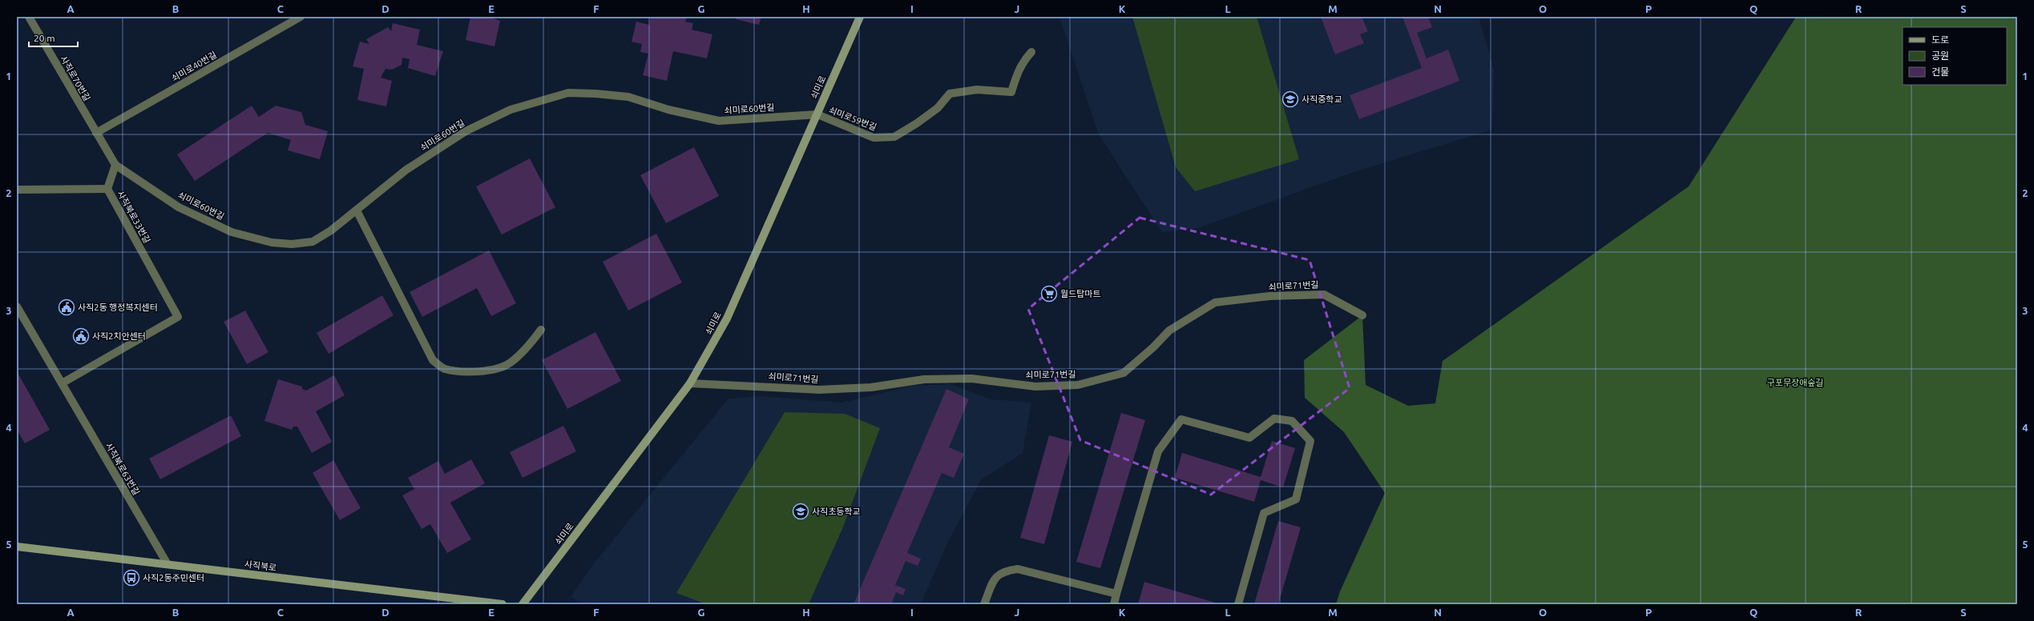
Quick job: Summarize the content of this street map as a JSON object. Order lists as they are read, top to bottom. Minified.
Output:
{"streets":{"main road":["쇠미로","사직북로"],"street":["쇠미로40번길","사직로70번길","쇠미로60번길","쇠미로59번길","사직북로33번길","쇠미로71번길","사직북로63번길"]},"crossings":[["쇠미로40번길","사직로70번길"],["사직로70번길","쇠미로60번길"],["쇠미로","쇠미로60번길"],["쇠미로","쇠미로59번길"],["쇠미로","쇠미로71번길"],["쇠미로60번길","쇠미로59번길"],["사직북로33번길","사직북로63번길"],["사직북로63번길","사직북로"]],"parks":["구포무장애숲길"],"places":{"school or university":["사직중학교","사직초등학교"],"supermarket":["월드탑마트"],"public building":["사직2동 행정복지센터","사직2치안센터"],"bus stop":["사직2동주민센터"]},"legend":["도로","공원","건물"],"scale_bar":"20 m","grid":{"columns":["A","B","C","D","E","F","G","H","I","J","K","L","M","N","O","P","Q","R","S"],"rows":["1","2","3","4","5"]}}
